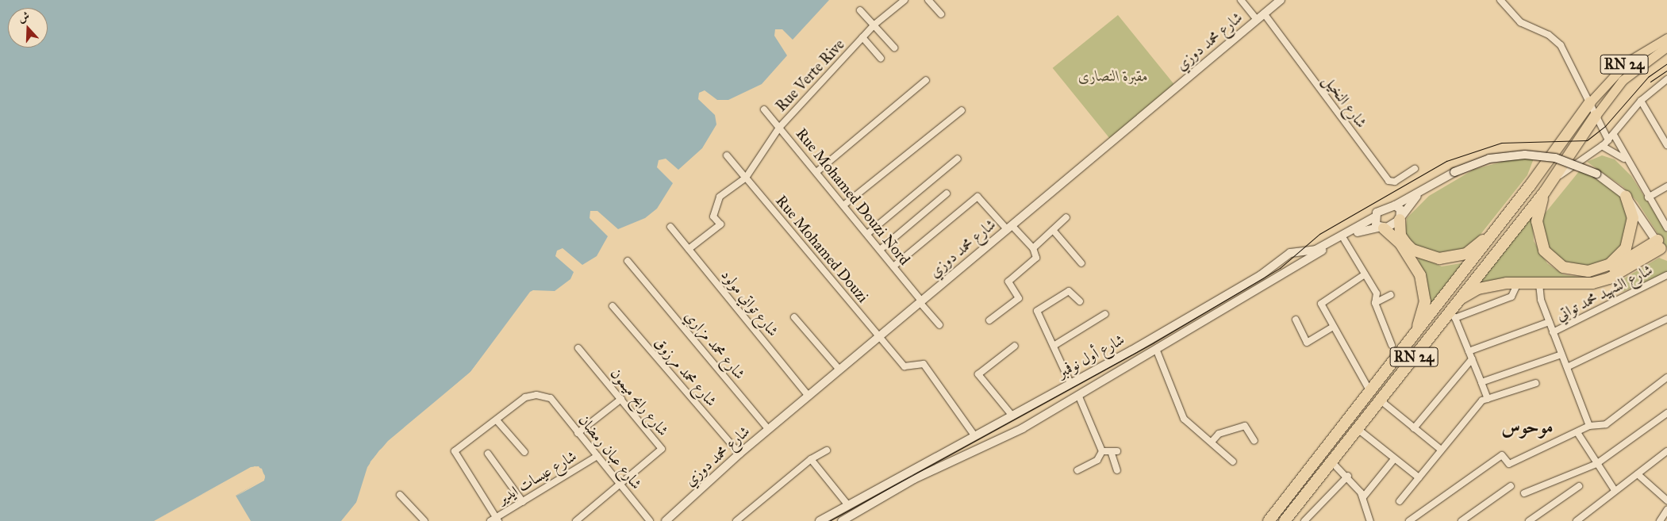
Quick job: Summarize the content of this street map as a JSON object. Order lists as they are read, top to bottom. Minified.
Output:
{"streets":{"highway":["RN 24"],"main road":["شارع محمد دوزي","شارع أول نوفمبر"],"street":["Rue Verte Rive","شارع النخيل","Rue Mohamed Douzi Nord","Rue Mohamed Douzi","شارع الشهيد محمد تواتي","شارع تواتي مولود","شارع محمد مزاري","شارع محمد مرزوق","شارع رابح ميمون","شارع عبان رمضان","شارع عيسات ايدير"]},"crossings":[["شارع محمد دوزي","شارع النخيل"],["شارع محمد دوزي","Rue Mohamed Douzi Nord"],["شارع محمد دوزي","Rue Mohamed Douzi"],["شارع محمد دوزي","شارع تواتي مولود"],["شارع محمد دوزي","شارع محمد مزاري"],["شارع محمد دوزي","شارع محمد مرزوق"],["Rue Verte Rive","Rue Mohamed Douzi Nord"],["Rue Verte Rive","Rue Mohamed Douzi"],["Rue Verte Rive","شارع تواتي مولود"],["Rue Mohamed Douzi","شارع أول نوفمبر"],["شارع رابح ميمون","شارع عبان رمضان"],["شارع عبان رمضان","شارع عيسات ايدير"]],"districts":["موحوس"],"parks":["مقبرة النصارى"],"north":"top"}
